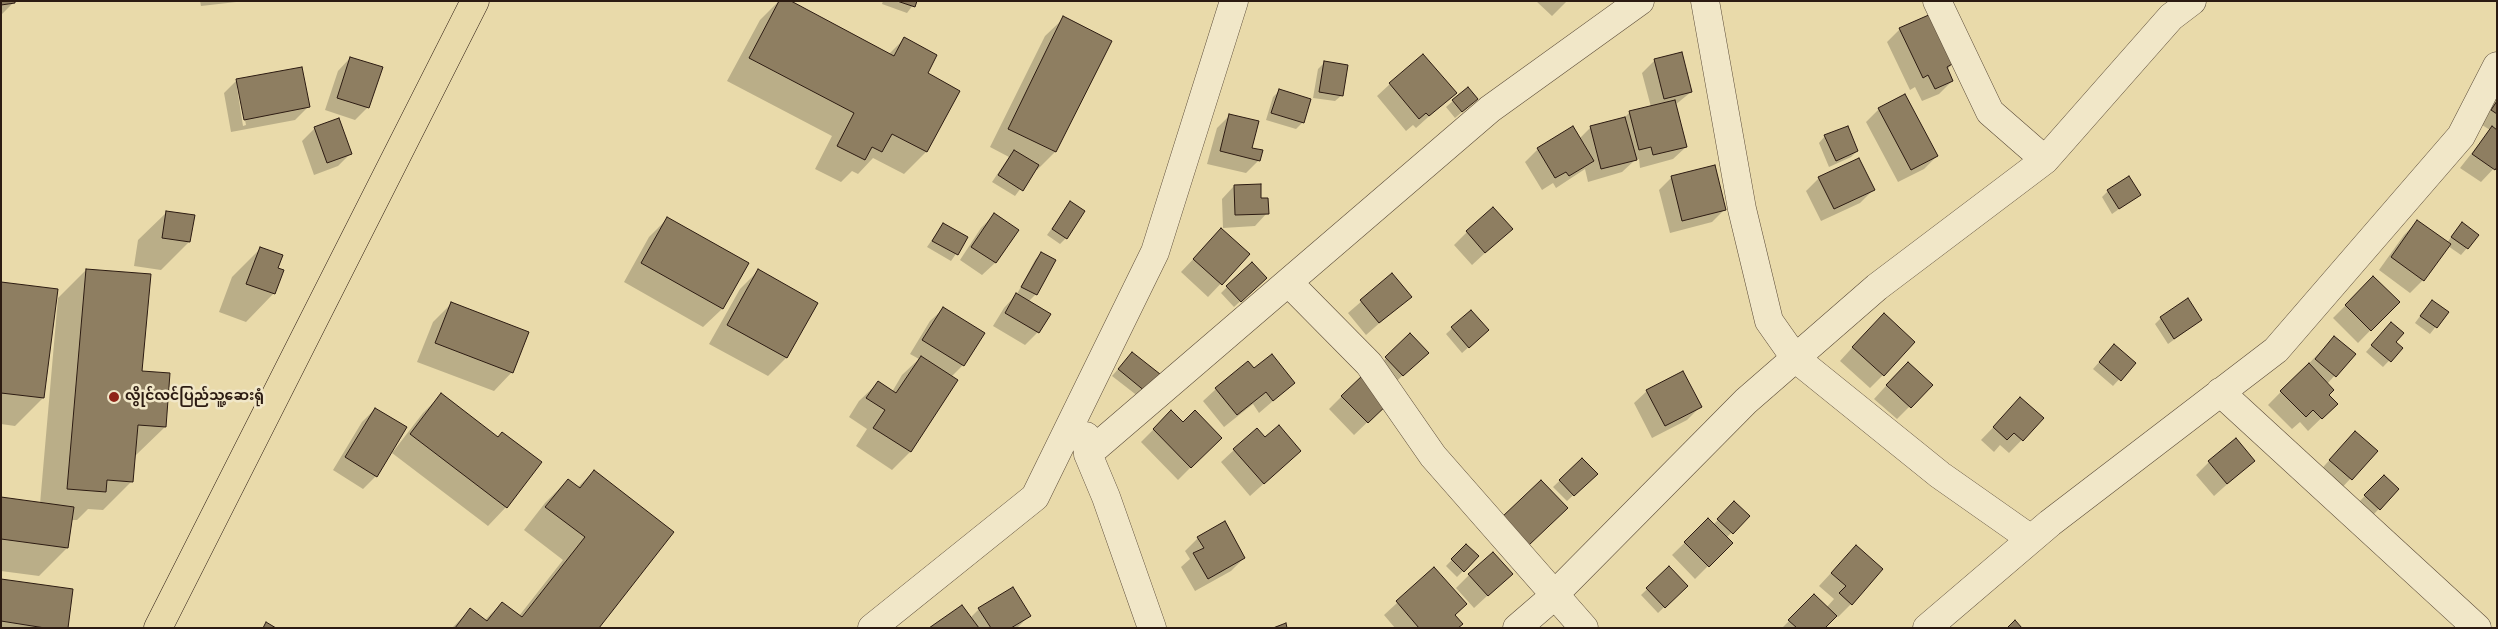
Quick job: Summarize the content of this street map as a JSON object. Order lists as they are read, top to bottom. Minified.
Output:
{"places":["လွိုင်လင်ပြည်သူ့ဆေးရုံ"]}
